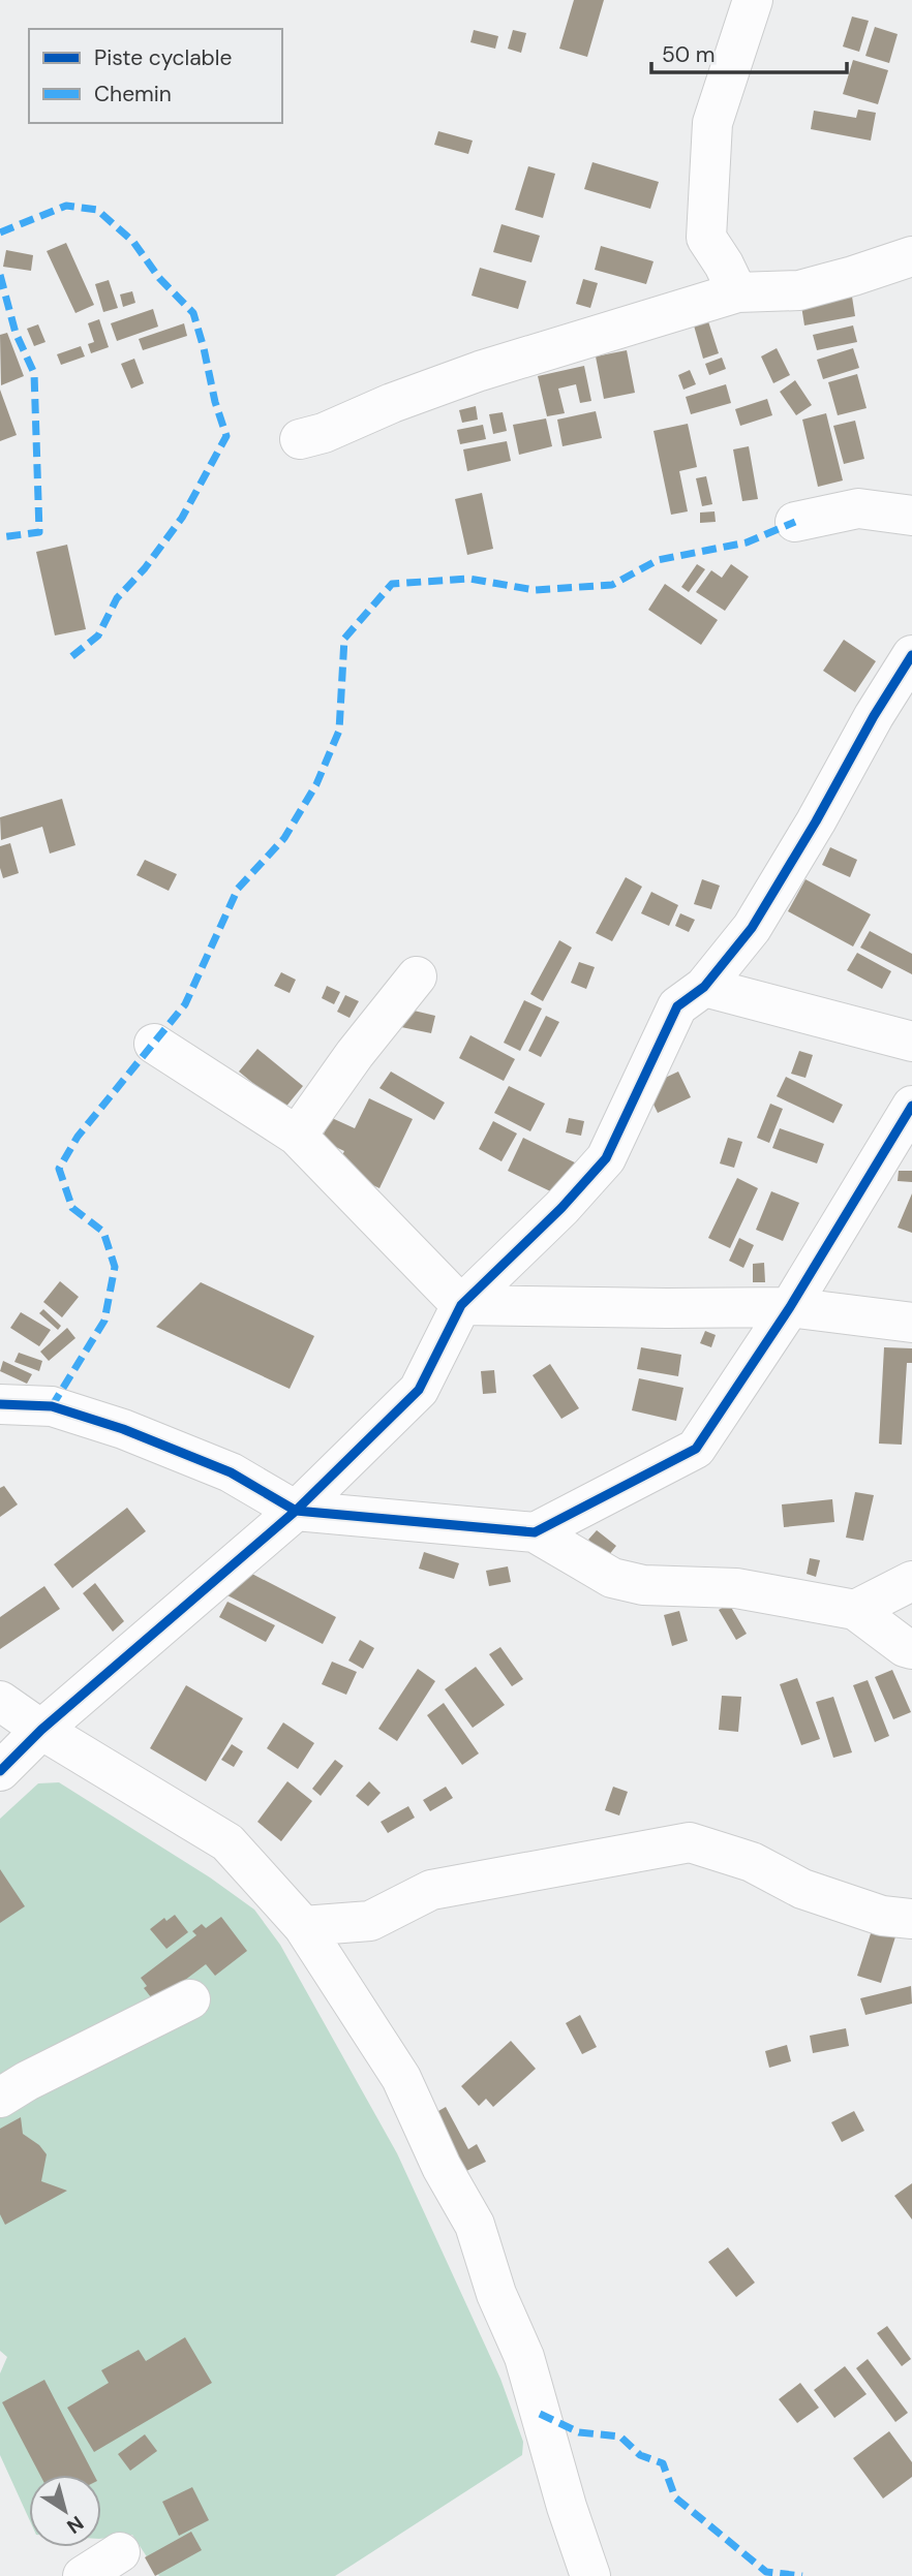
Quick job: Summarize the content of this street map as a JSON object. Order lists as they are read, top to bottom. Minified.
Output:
{"legend":["Piste cyclable","Chemin"],"scale_bar":"50 m","north":"bottom right"}
